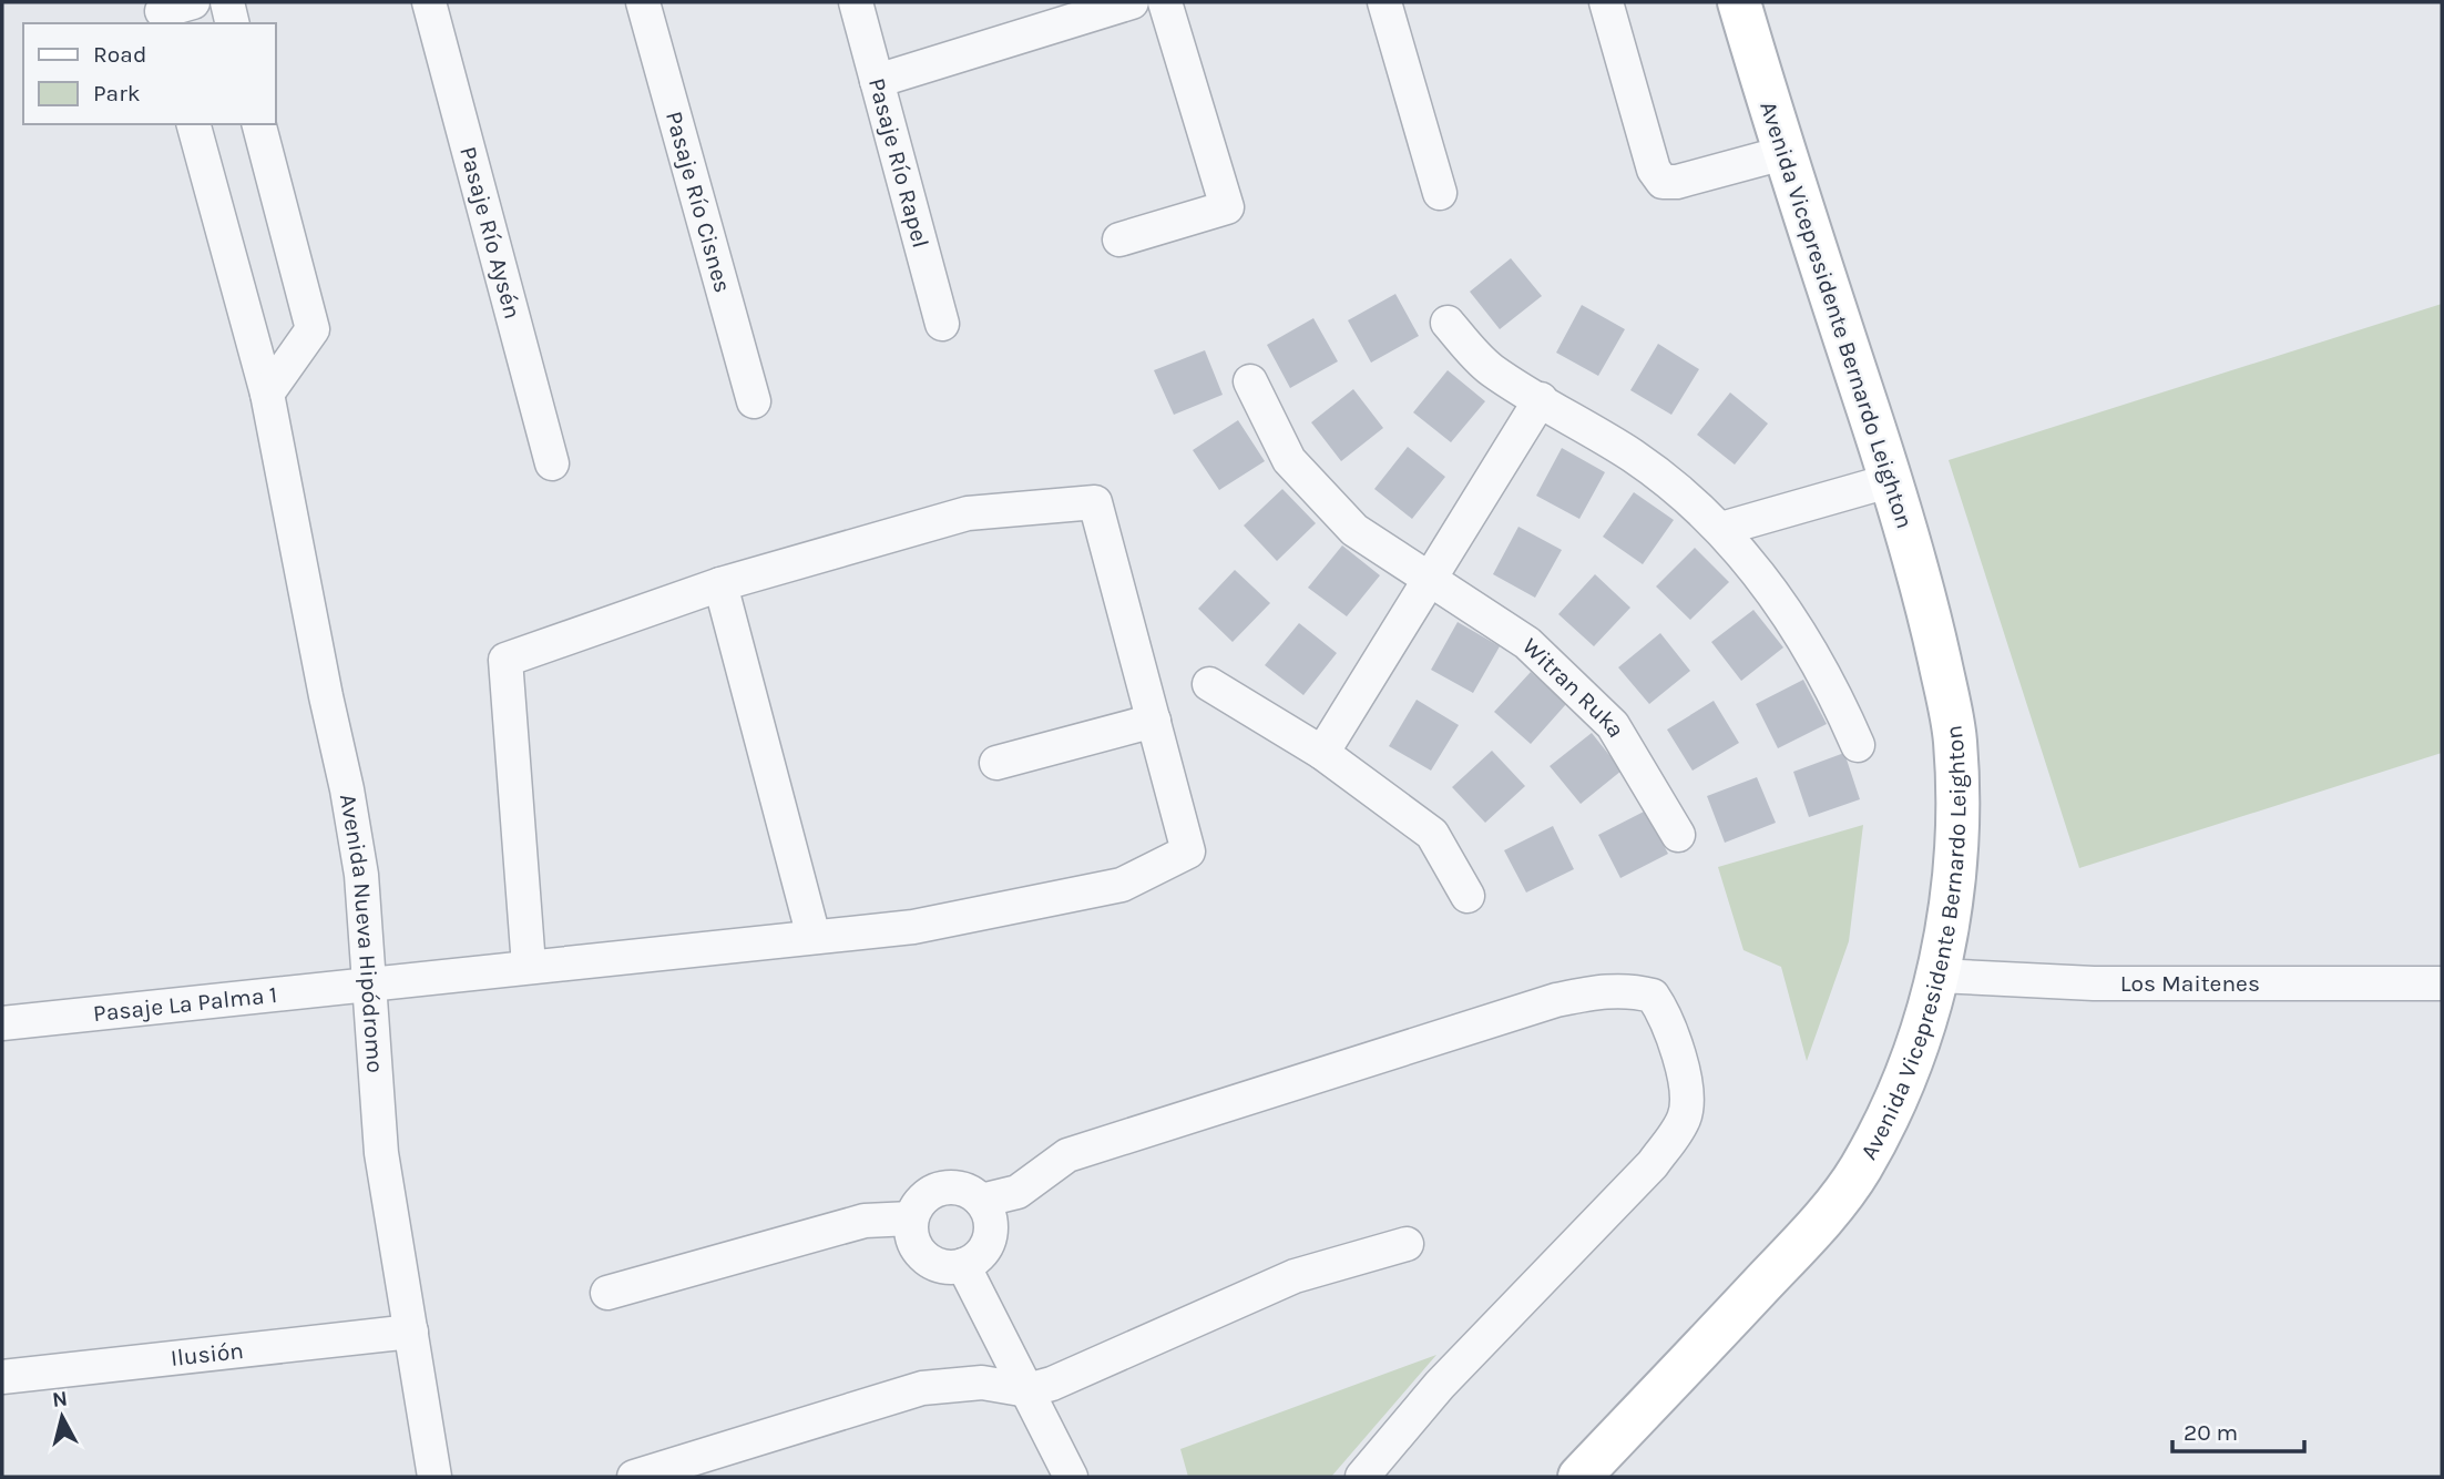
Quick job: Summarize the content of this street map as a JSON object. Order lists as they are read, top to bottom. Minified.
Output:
{"streets":{"main road":["Avenida Vicepresidente Bernardo Leighton"],"street":["Pasaje Río Rapel","Pasaje Río Cisnes","Pasaje Río Aysén","Witran Ruka","Avenida Nueva Hipódromo","Los Maitenes","Pasaje La Palma 1","Ilusión"]},"crossings":[["Avenida Vicepresidente Bernardo Leighton","Los Maitenes"],["Avenida Nueva Hipódromo","Pasaje La Palma 1"],["Avenida Nueva Hipódromo","Ilusión"]],"legend":["Road","Park"],"scale_bar":"20 m","north":"top"}
